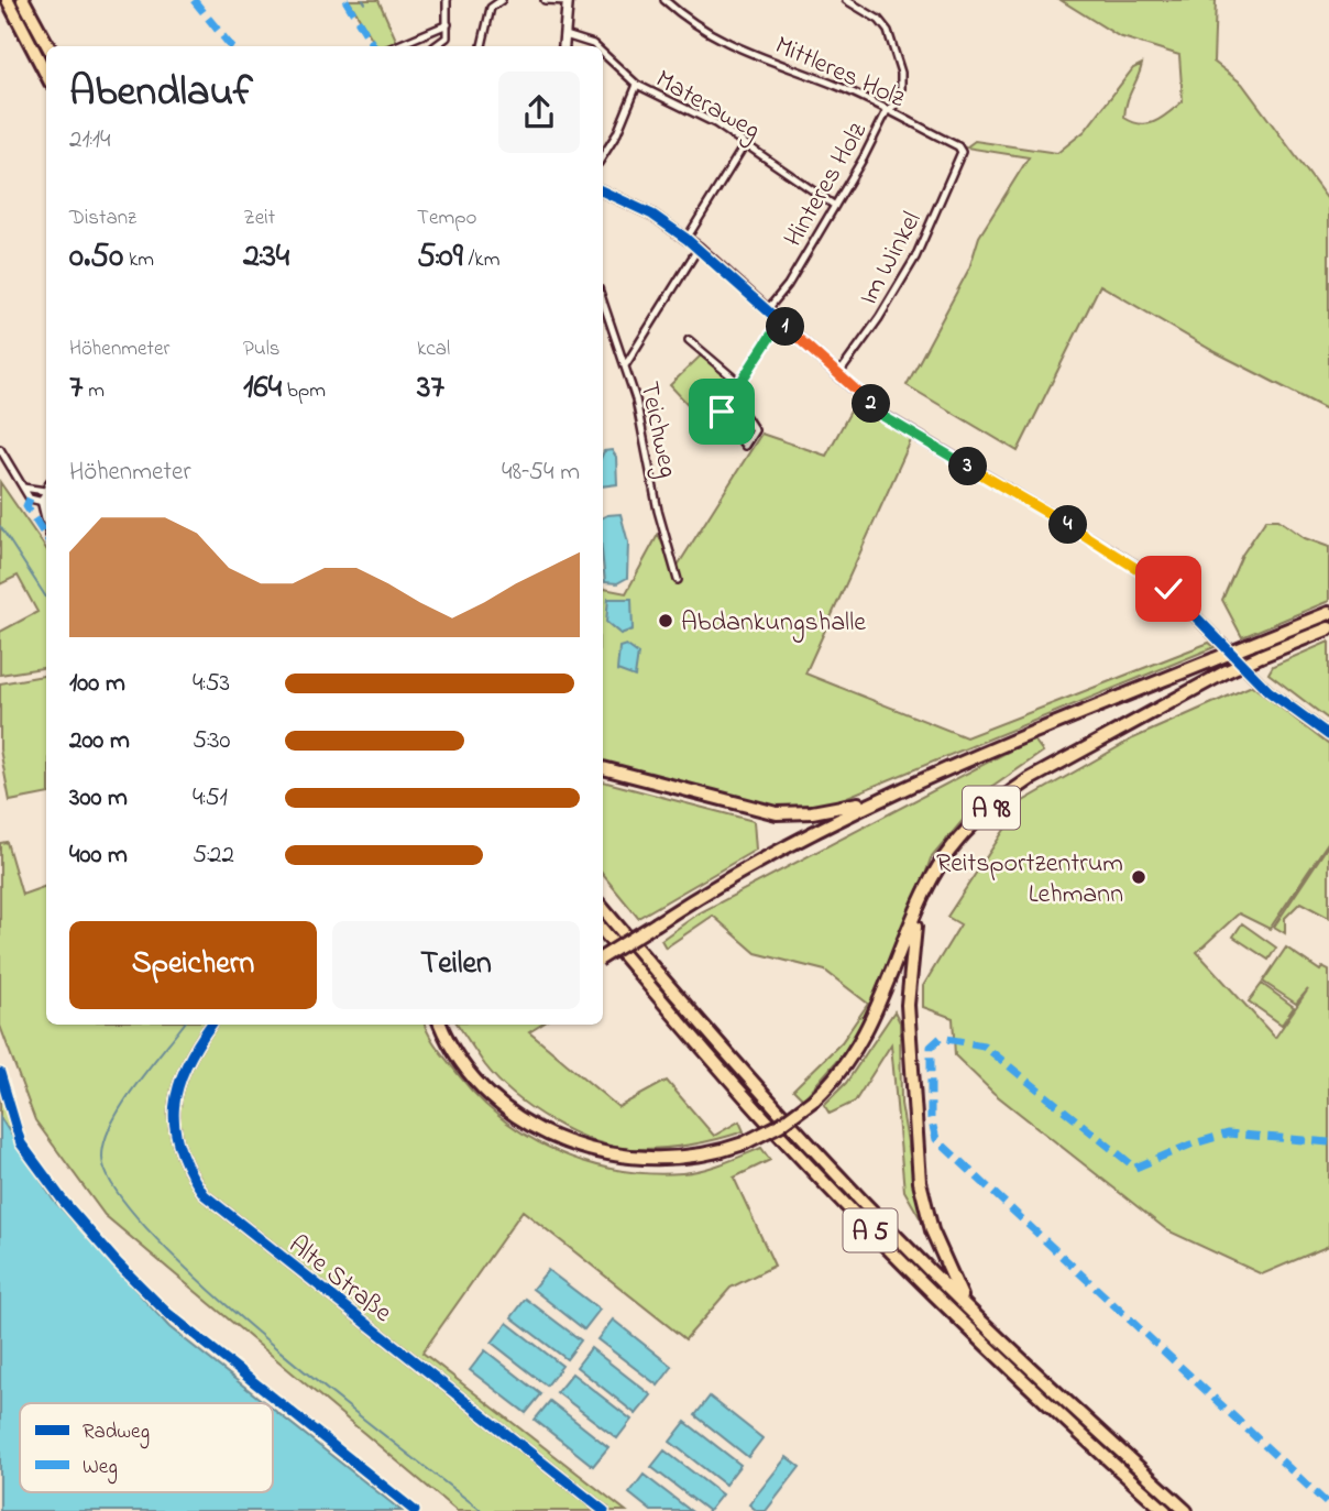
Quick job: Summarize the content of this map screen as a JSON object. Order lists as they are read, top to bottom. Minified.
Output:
{"streets":{"highway":["A 98","A 5"],"street":["Mittleres Holz","Materaweg","Hinteres Holz","Im Winkel","Teichweg","Alte Straße"]},"crossings":[["Mittleres Holz","Hinteres Holz"],["Mittleres Holz","Im Winkel"],["Materaweg","Hinteres Holz"]],"places":["Abdankungshalle","Reitsportzentrum Lehmann"],"legend":["Radweg","Weg"],"page":{"heading":["Abendlauf","21:14"],"stats":[["Distanz","0.50 km"],["Zeit","2:34"],["Tempo","5:09 /km"],["Höhenmeter","7 m"],["Puls","164 bpm"],["kcal","37"]],"pins":["1","2","3","4"],"chart":["Höhenmeter","48–54 m"],"list":[{"name":"100 m","note":"4:53"},{"name":"200 m","note":"5:30"},{"name":"300 m","note":"4:51"},{"name":"400 m","note":"5:22"}],"buttons":["Speichern","Teilen"]}}
